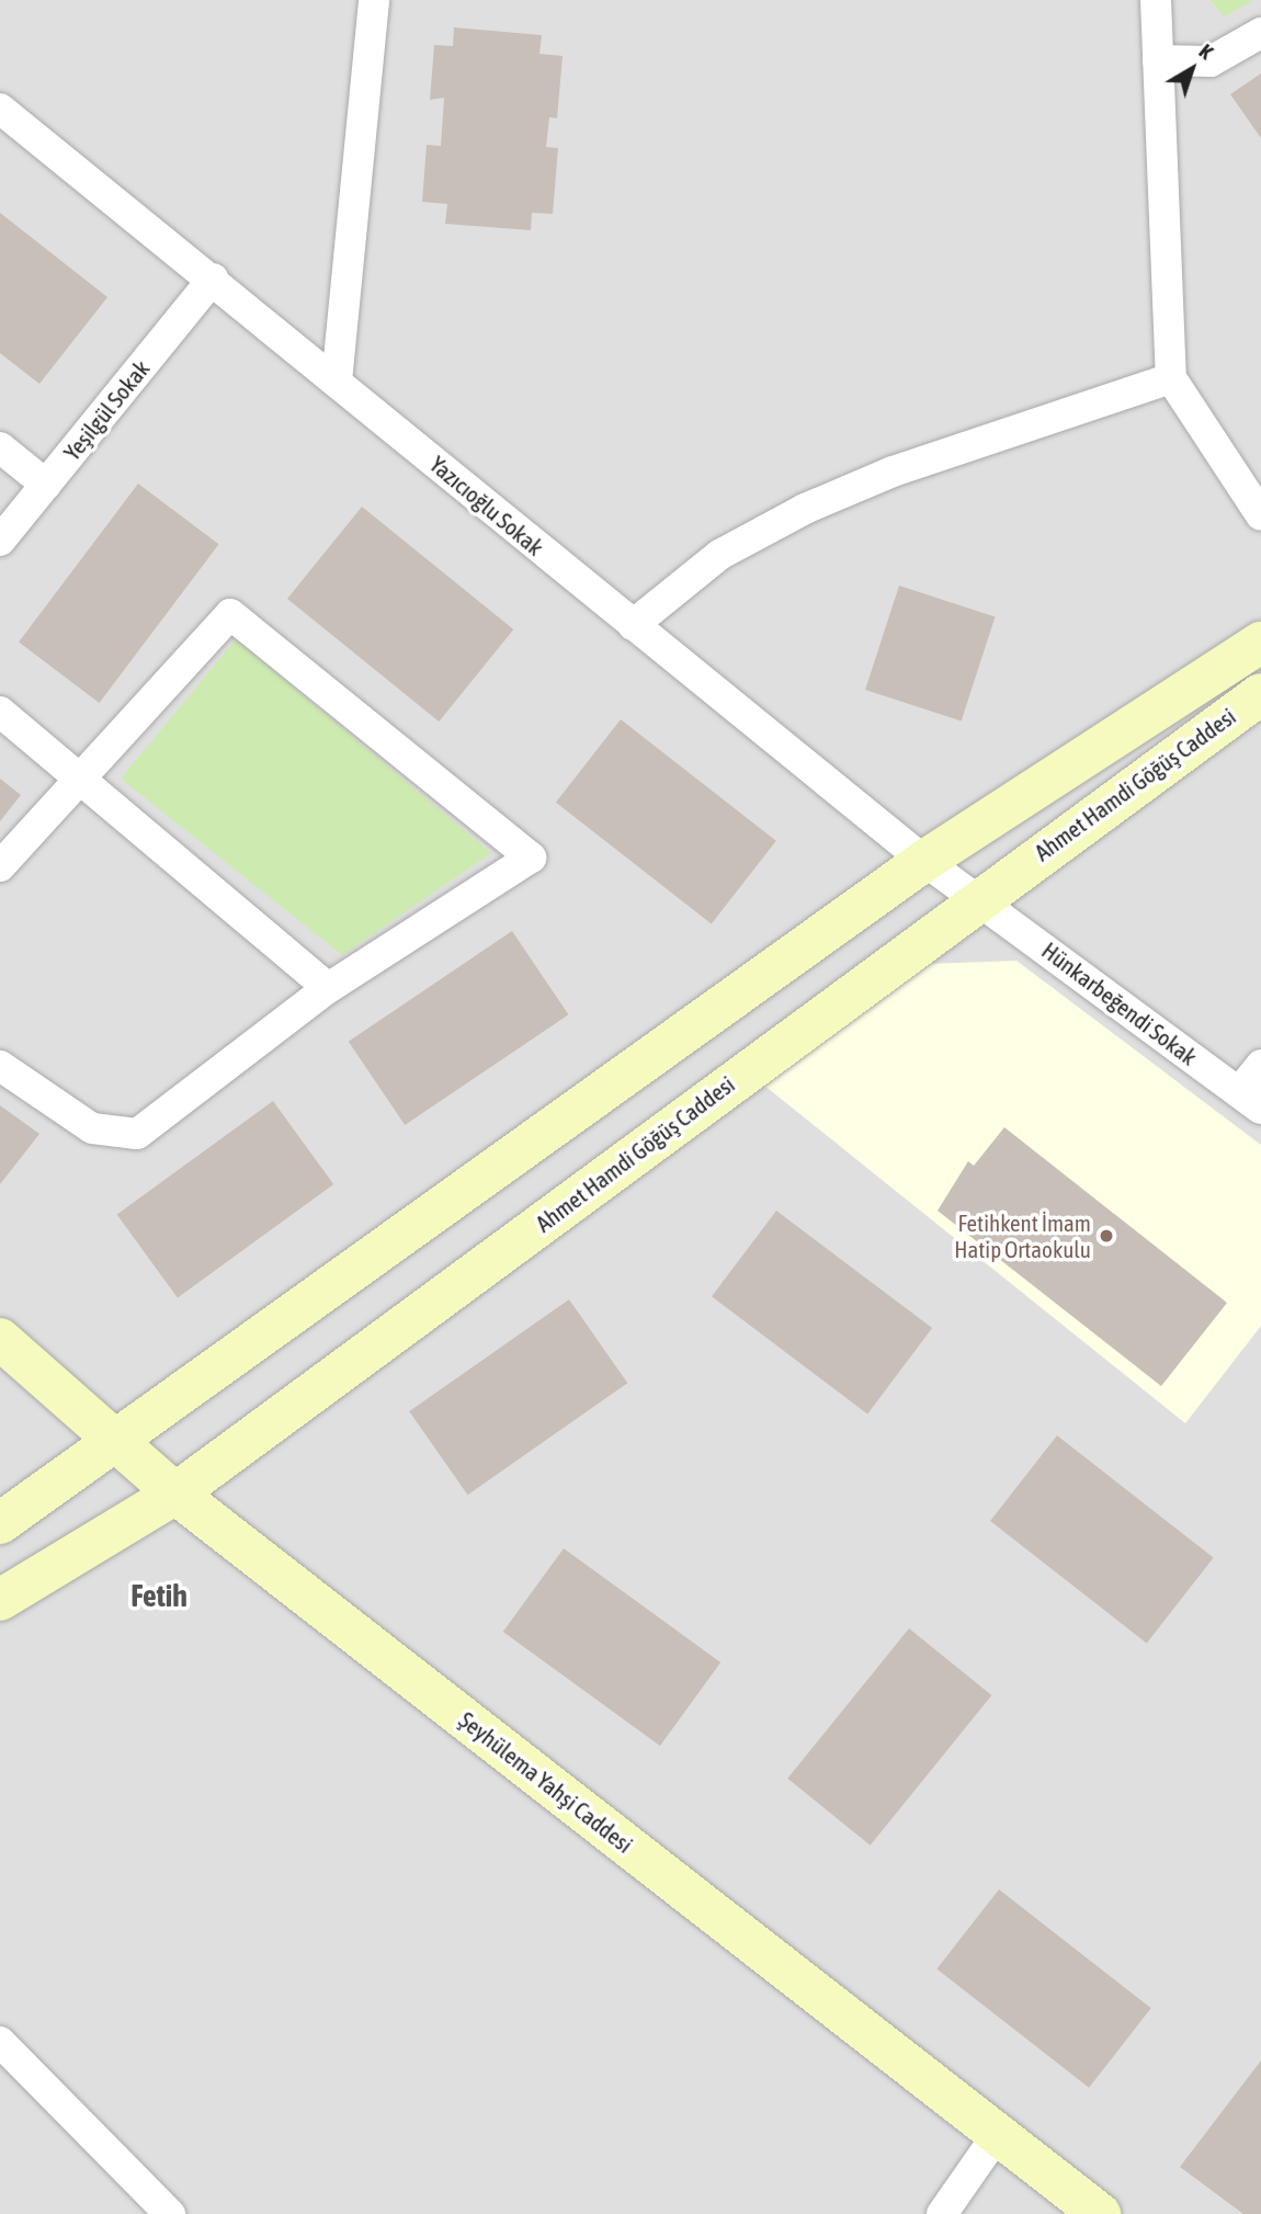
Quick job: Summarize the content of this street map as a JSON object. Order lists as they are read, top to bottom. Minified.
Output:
{"streets":{"street":["Yeşilgül Sokak","Yazıcıoğlu Sokak","Ahmet Hamdi Göğüş Caddesi","Hünkarbeğendi Sokak","Şeyhülema Yahşi Caddesi"]},"crossings":[["Yeşilgül Sokak","Yazıcıoğlu Sokak"],["Yazıcıoğlu Sokak","Ahmet Hamdi Göğüş Caddesi"],["Yazıcıoğlu Sokak","Hünkarbeğendi Sokak"],["Ahmet Hamdi Göğüş Caddesi","Hünkarbeğendi Sokak"],["Ahmet Hamdi Göğüş Caddesi","Şeyhülema Yahşi Caddesi"]],"districts":["Fetih"],"places":["Fetihkent İmam Hatip Ortaokulu"],"north":"top right"}
